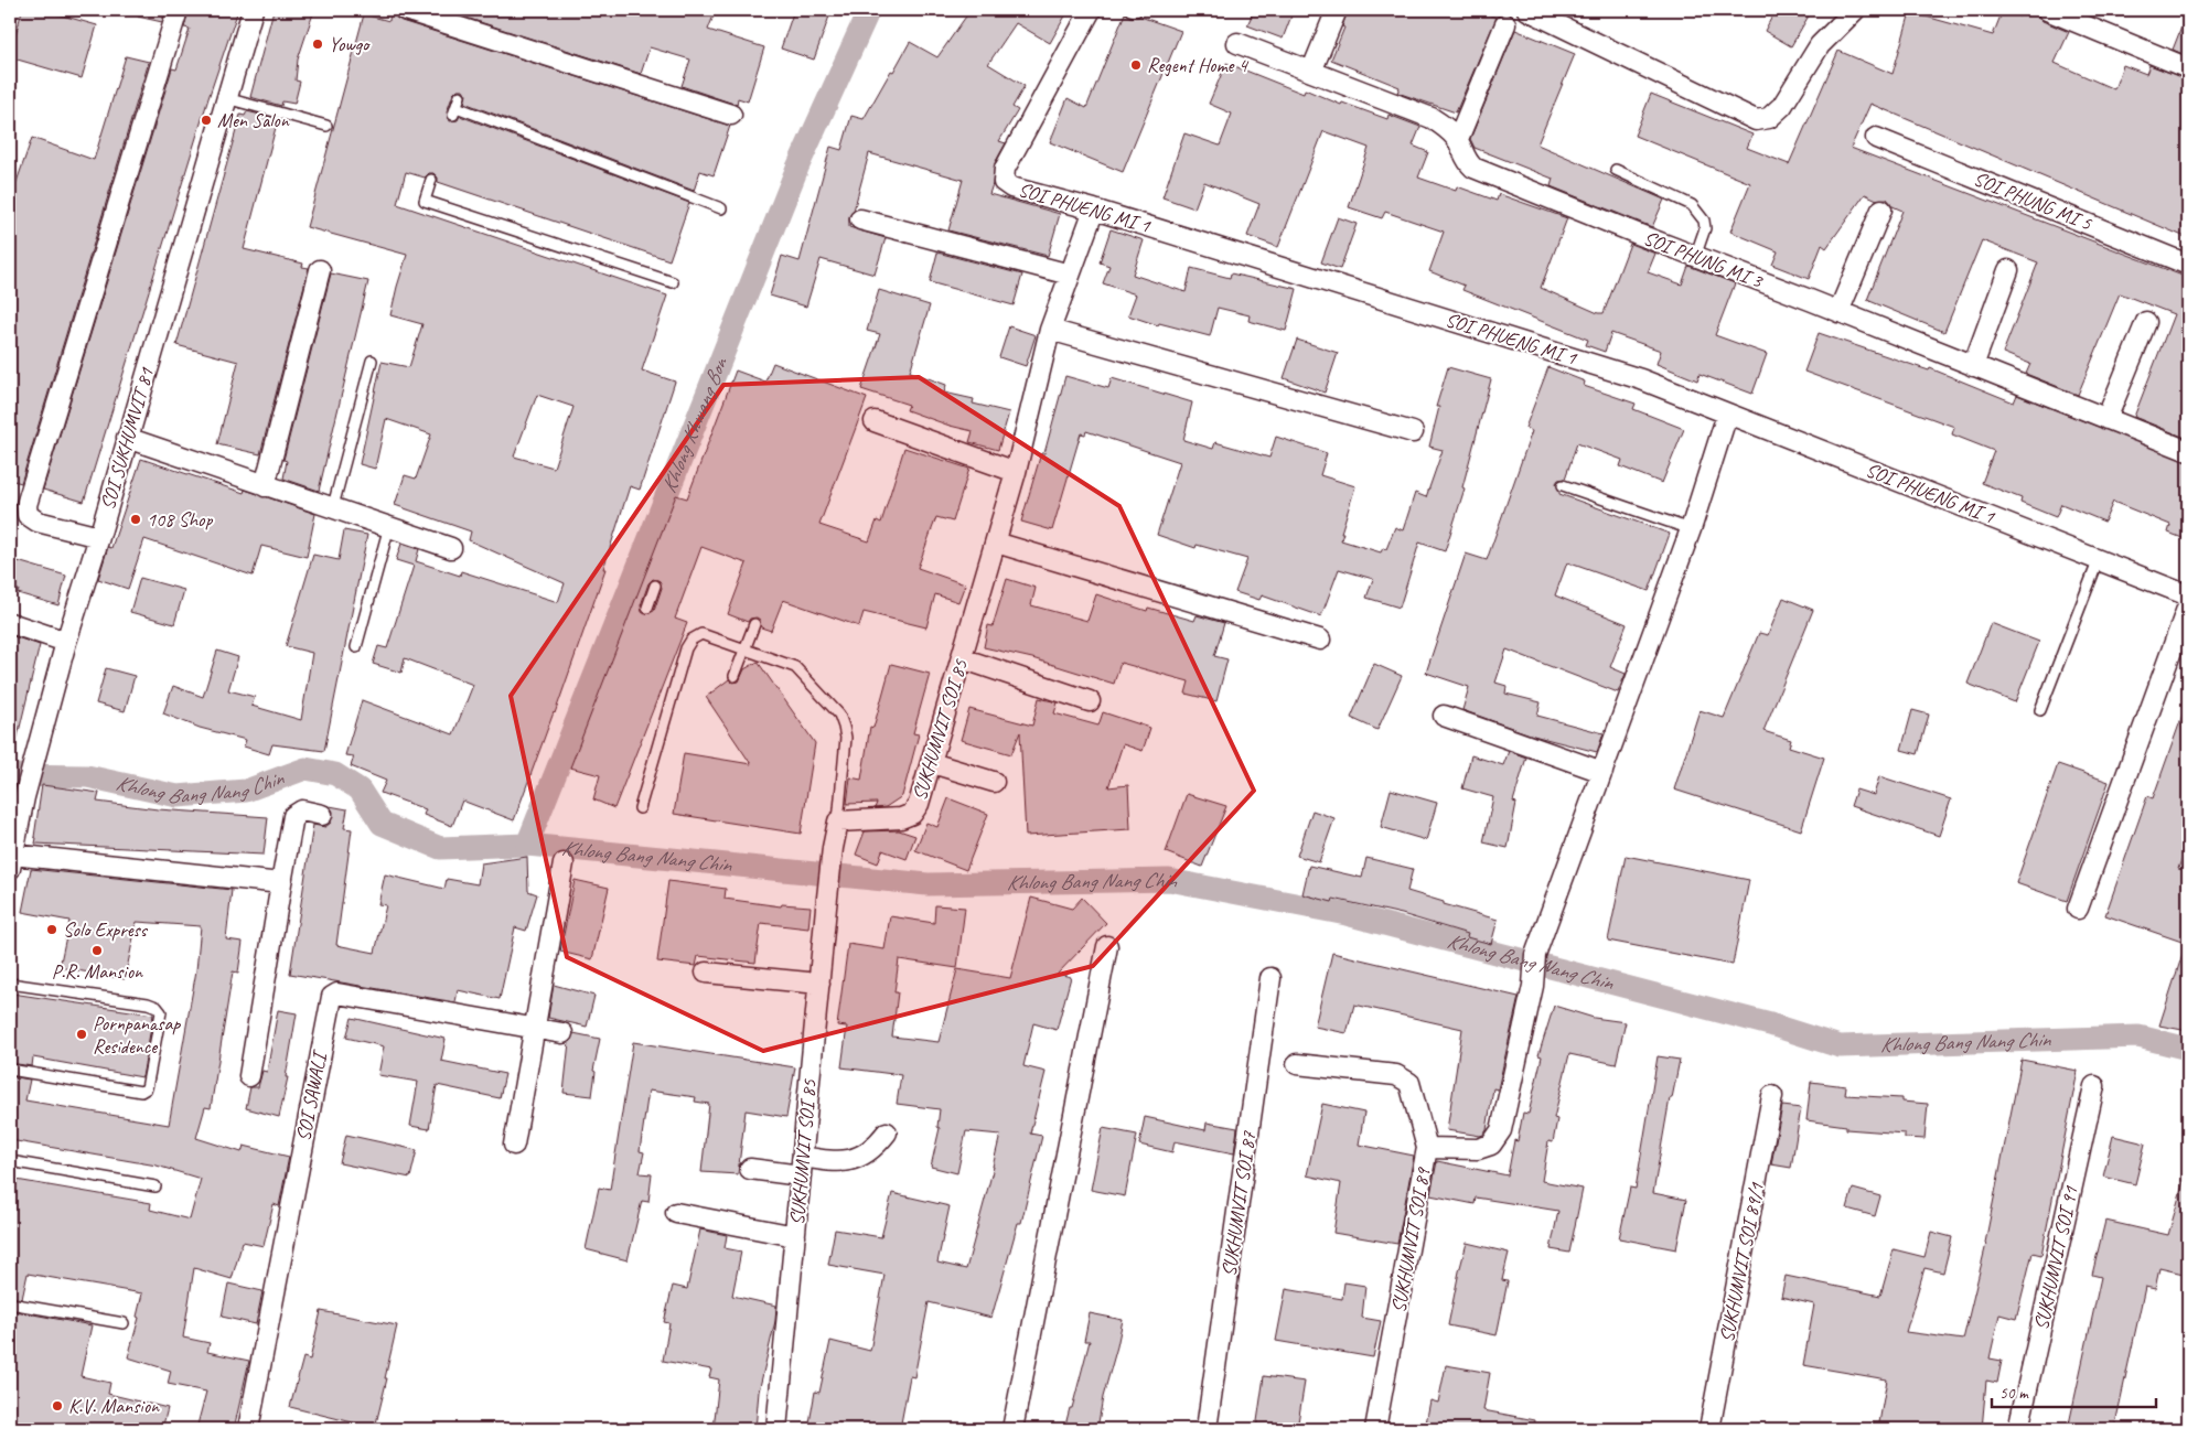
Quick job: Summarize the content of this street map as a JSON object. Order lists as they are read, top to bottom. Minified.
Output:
{"streets":{"street":["SOI PHUNG MI 5","SOI PHUENG MI 1","SOI PHUNG MI 3","SOI SUKHUMVIT 81","SUKHUMVIT SOI 85","SOI SAWALI","SUKHUMVIT SOI 87","SUKHUMVIT SOI 89","SUKHUMVIT SOI 91","SUKHUMVIT SOI 89/1"]},"crossings":[["SOI PHUENG MI 1","SUKHUMVIT SOI 85"],["SOI PHUENG MI 1","SUKHUMVIT SOI 89"]],"water":["Khlong Khwang Bon","Khlong Bang Nang Chin"],"places":["Yowgo","Regent Home 4","Men Salon","108 Shop","Solo Express","P.R. Mansion","Pornpanasap Residence","K.V. Mansion"],"scale_bar":"50 m"}
